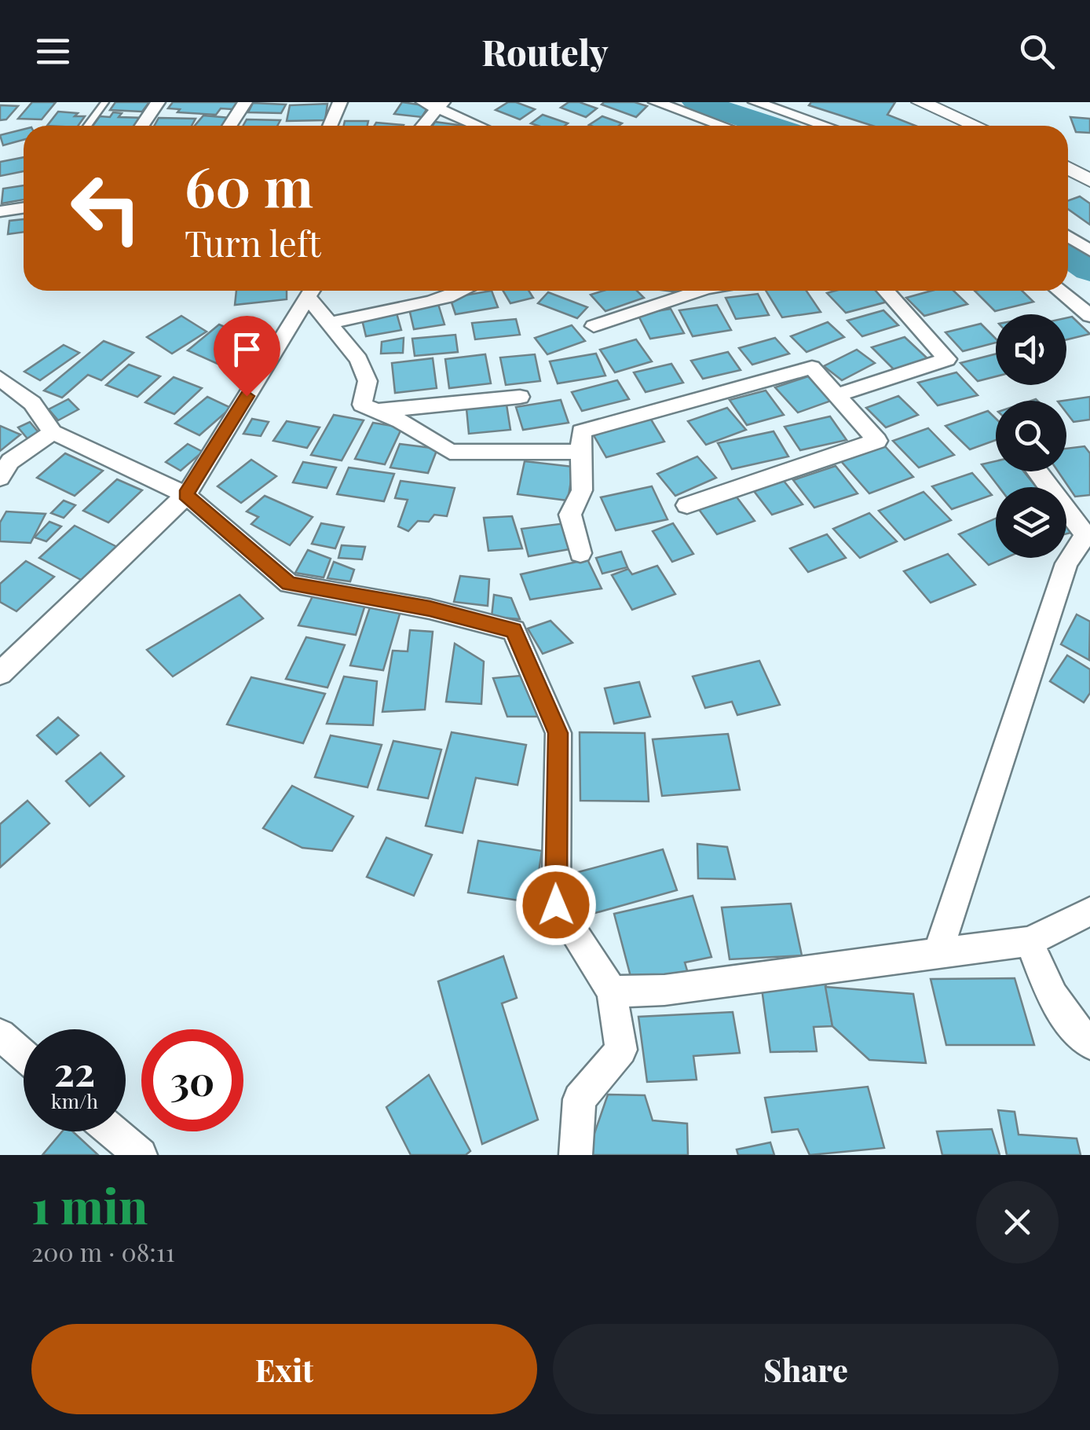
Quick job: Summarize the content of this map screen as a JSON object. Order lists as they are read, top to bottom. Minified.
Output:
{"page":{"header":"Routely","turn":["60 m","Turn left"],"speed":"22 km/h","limit":"30","heading":["1 min","200 m · 08:11"],"buttons":["Exit","Share"]}}
